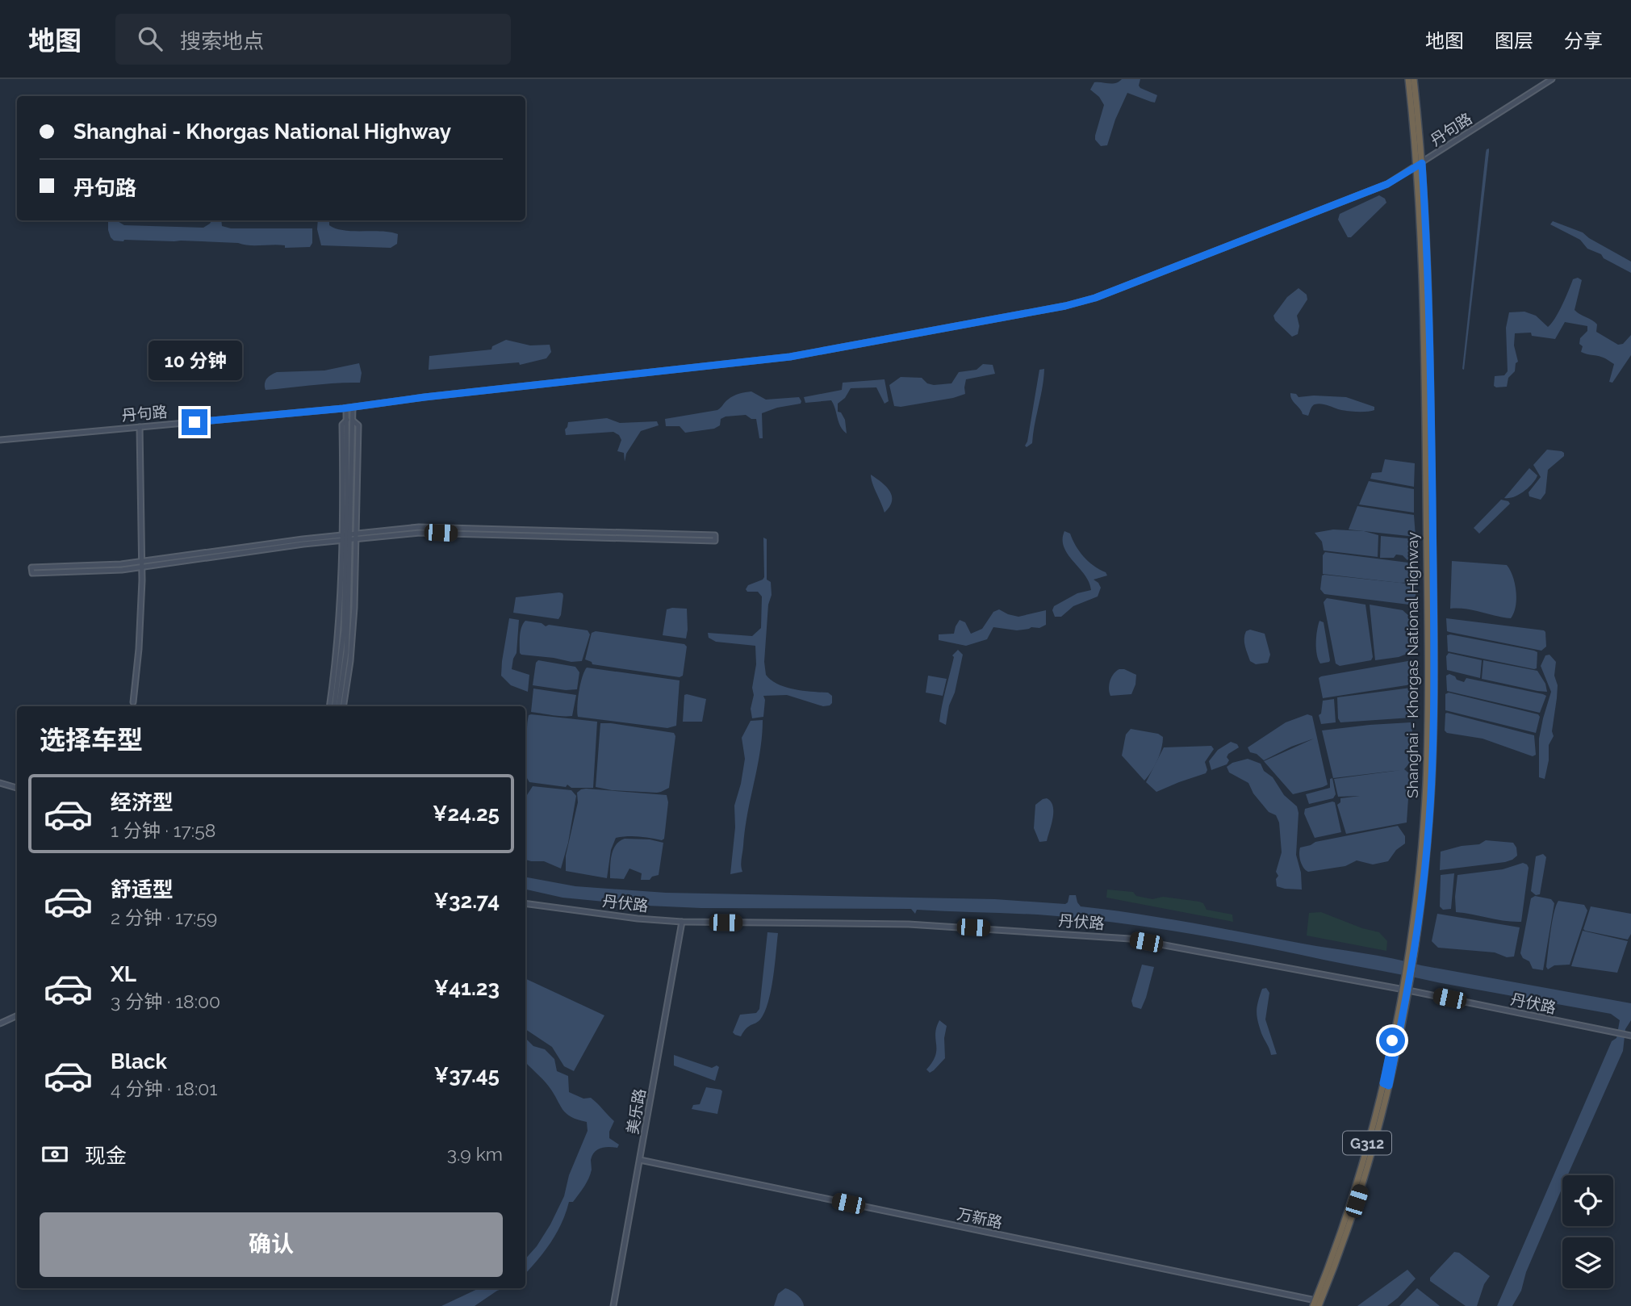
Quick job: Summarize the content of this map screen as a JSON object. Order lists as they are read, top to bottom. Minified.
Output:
{"streets":{"highway":["Shanghai - Khorgas National Highway","G312"],"street":["丹句路","丹伏路","美乐路","万新路"]},"crossings":[["丹句路","Shanghai - Khorgas National Highway"],["Shanghai - Khorgas National Highway","丹伏路"],["Shanghai - Khorgas National Highway","万新路"],["丹伏路","美乐路"],["美乐路","万新路"]],"page":{"header":"地图","search":"搜索地点","nav":["地图","图层","分享"],"banner":["Shanghai - Khorgas National Highway","丹句路"],"bubble":"10 分钟","heading":"选择车型","list":[{"name":"经济型","note":"1 分钟 · 17:58","value":"¥24.25"},{"name":"舒适型","note":"2 分钟 · 17:59","value":"¥32.74"},{"name":"XL","note":"3 分钟 · 18:00","value":"¥41.23"},{"name":"Black","note":"4 分钟 · 18:01","value":"¥37.45"}],"pay":["现金","3.9 km"],"buttons":"确认"}}
